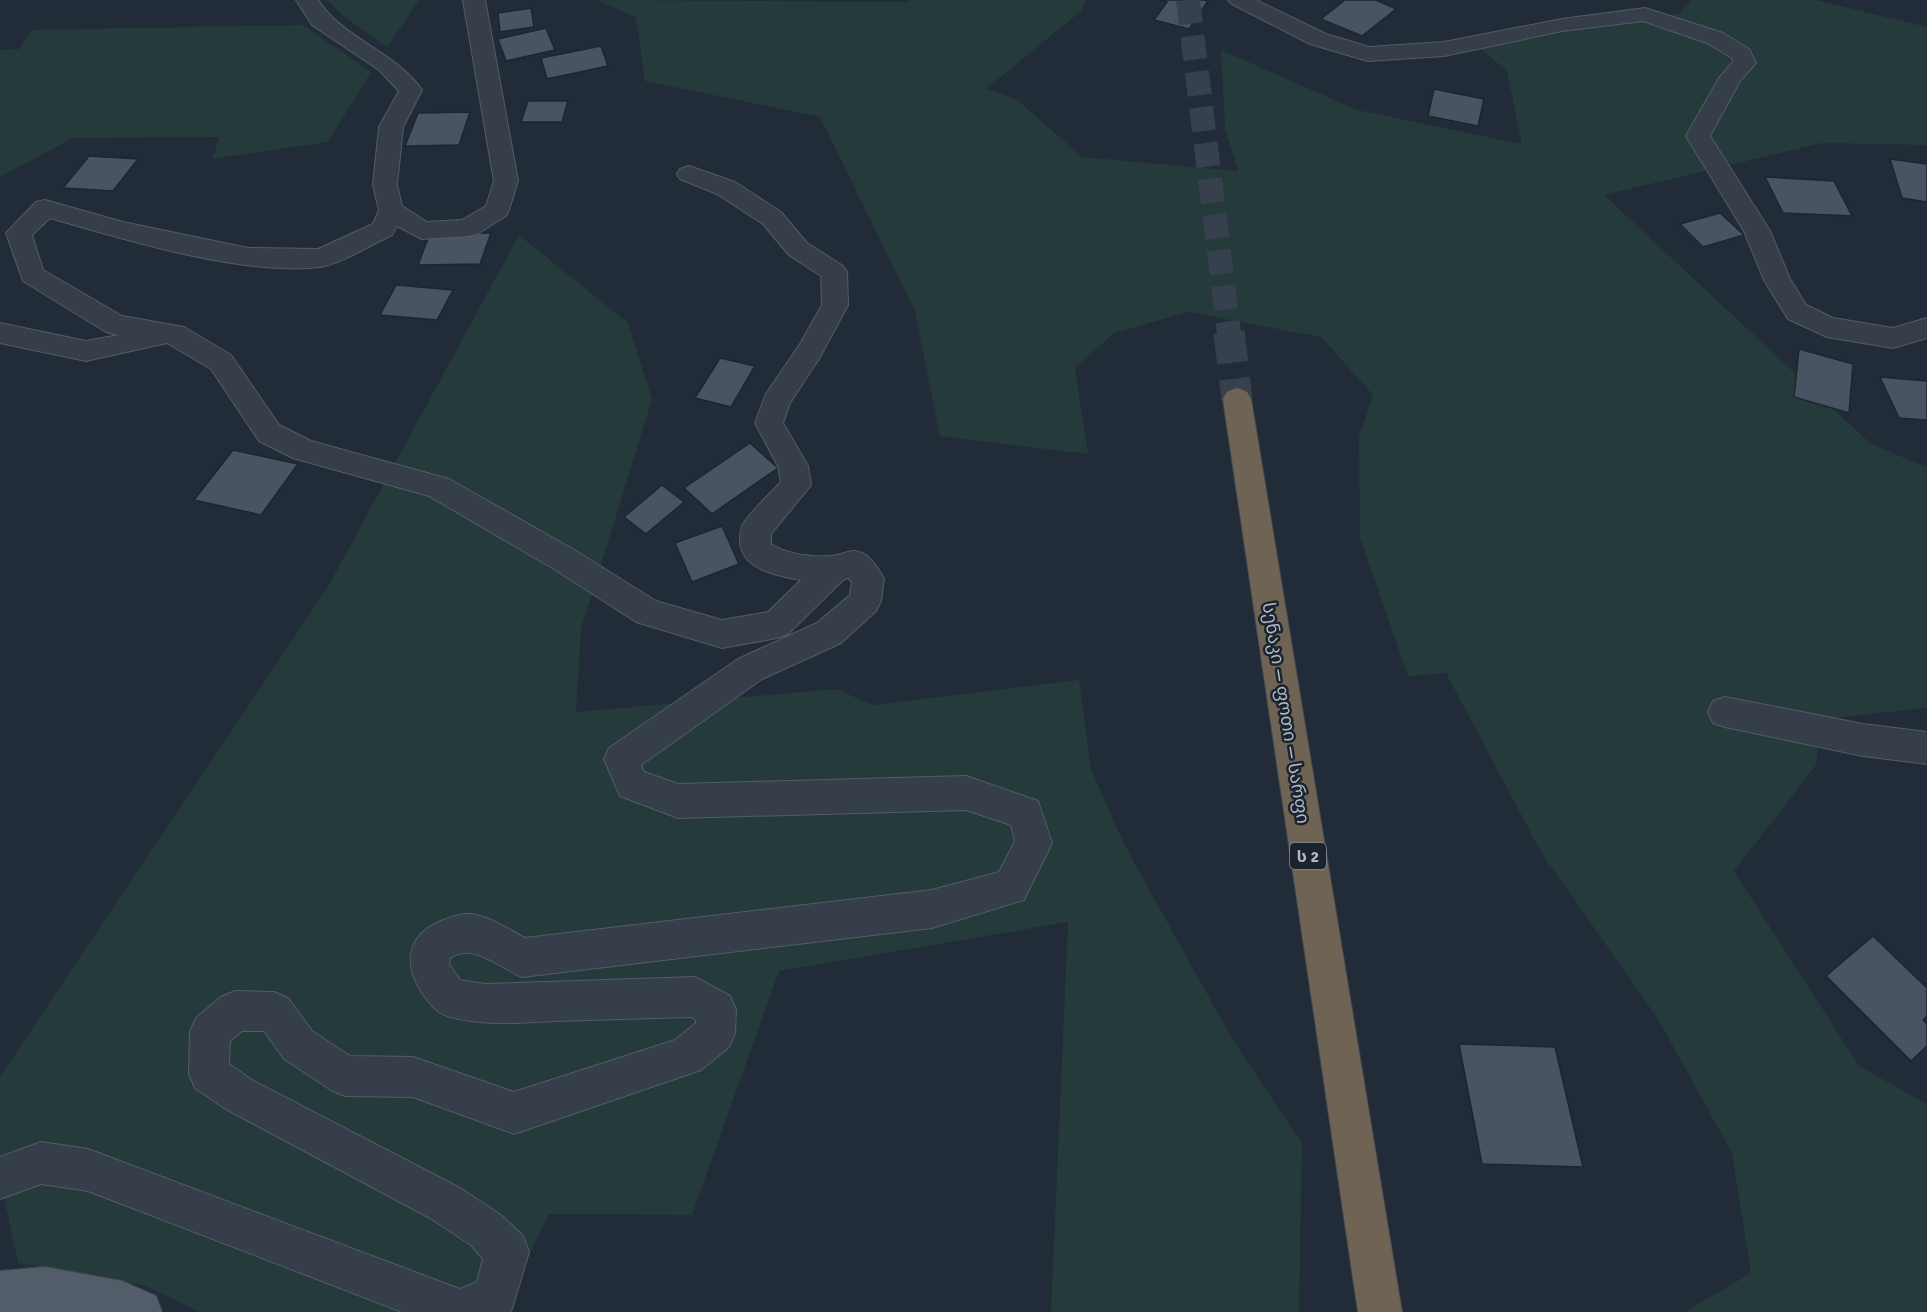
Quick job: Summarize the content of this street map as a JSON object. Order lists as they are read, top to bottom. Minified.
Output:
{"streets":{"highway":["სენაკი — ფოთი — სარფი","ს 2"]}}
